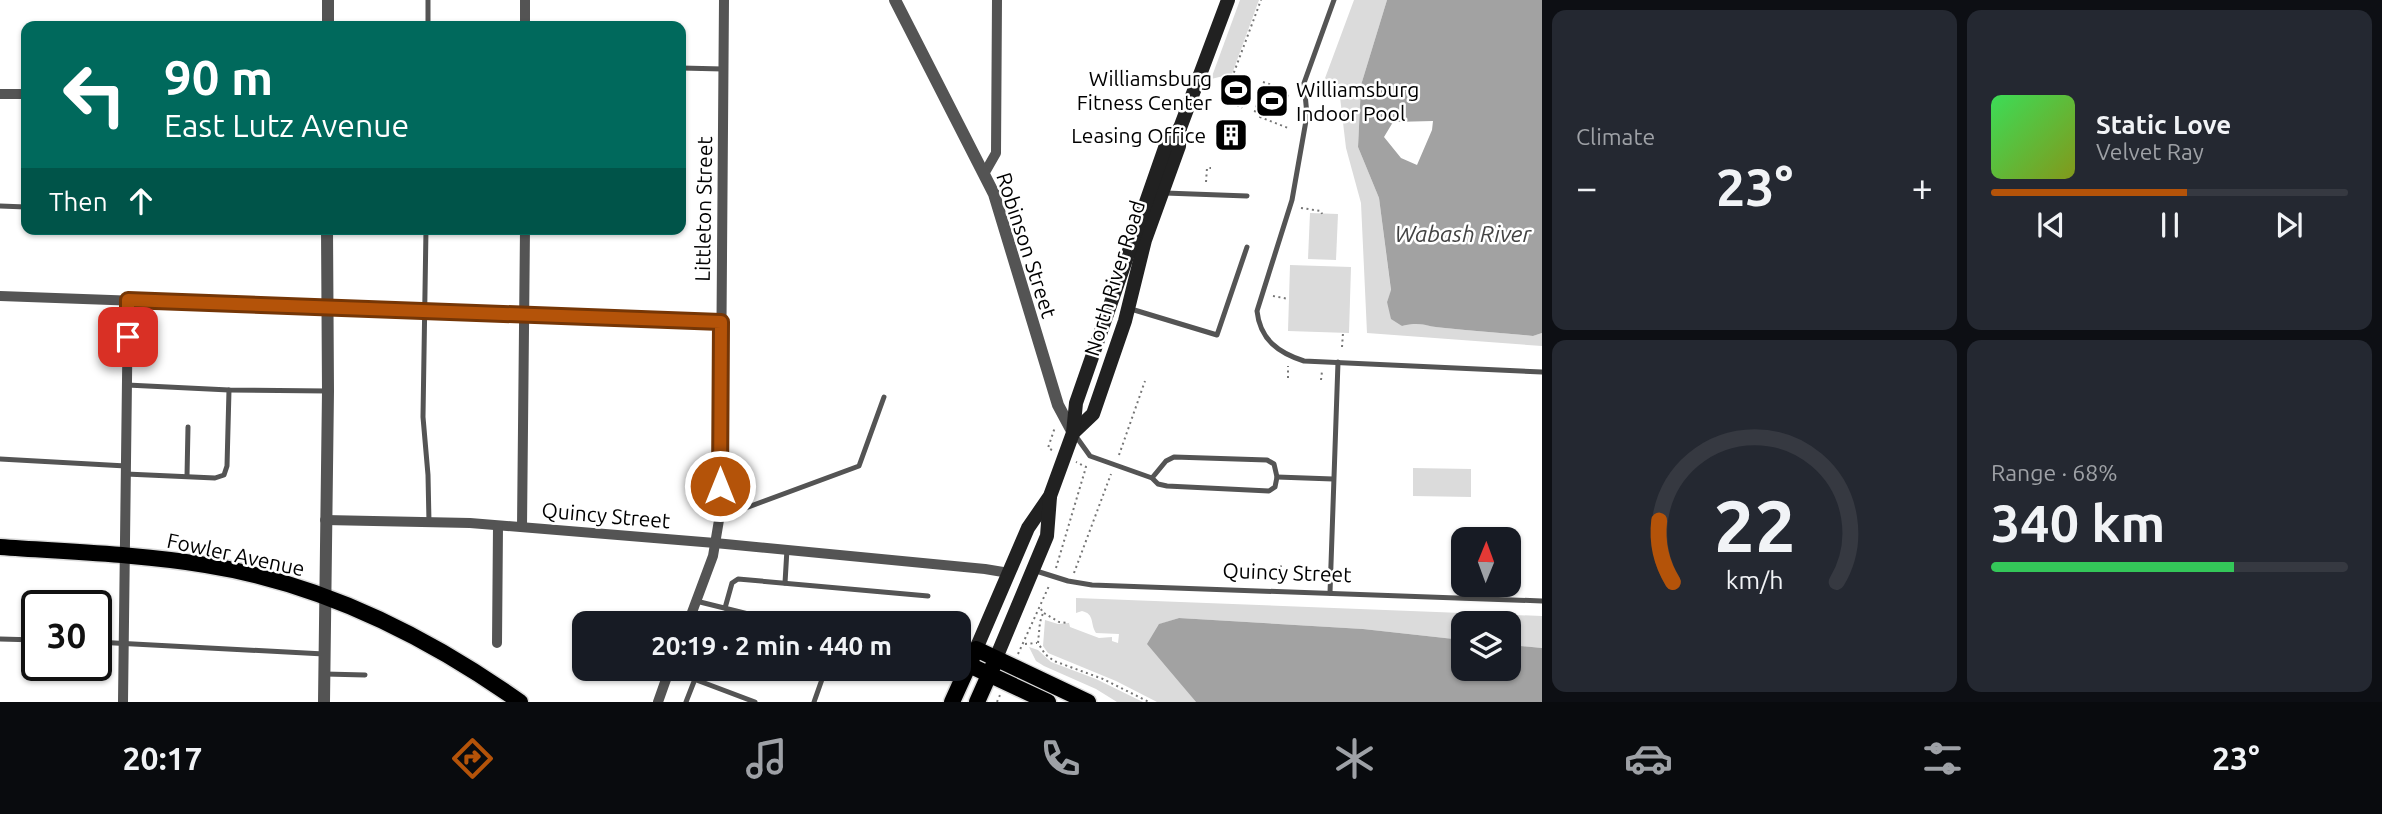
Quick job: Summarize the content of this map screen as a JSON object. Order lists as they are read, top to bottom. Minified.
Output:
{"streets":{"main road":["North River Road","Fowler Avenue"],"street":["Littleton Street","Robinson Street","Quincy Street"]},"crossings":[["Littleton Street","Quincy Street"],["Robinson Street","North River Road"],["North River Road","Quincy Street"]],"water":["Wabash River"],"places":{"sports":["Williamsburg Fitness Center","Williamsburg Indoor Pool"],"building":["Leasing Office"]},"north":"top","page":{"tile":["Climate",["Range · 68%","340 km"]],"turn":["90 m","East Lutz Avenue"],"song":["Static Love","Velvet Ray"],"heat":["−","23°","+"],"then":"Then","limit":"30","trip":"20:19 · 2 min · 440 m","tabs":["20:17","23°"],"gauge":["22","km/h"]}}
